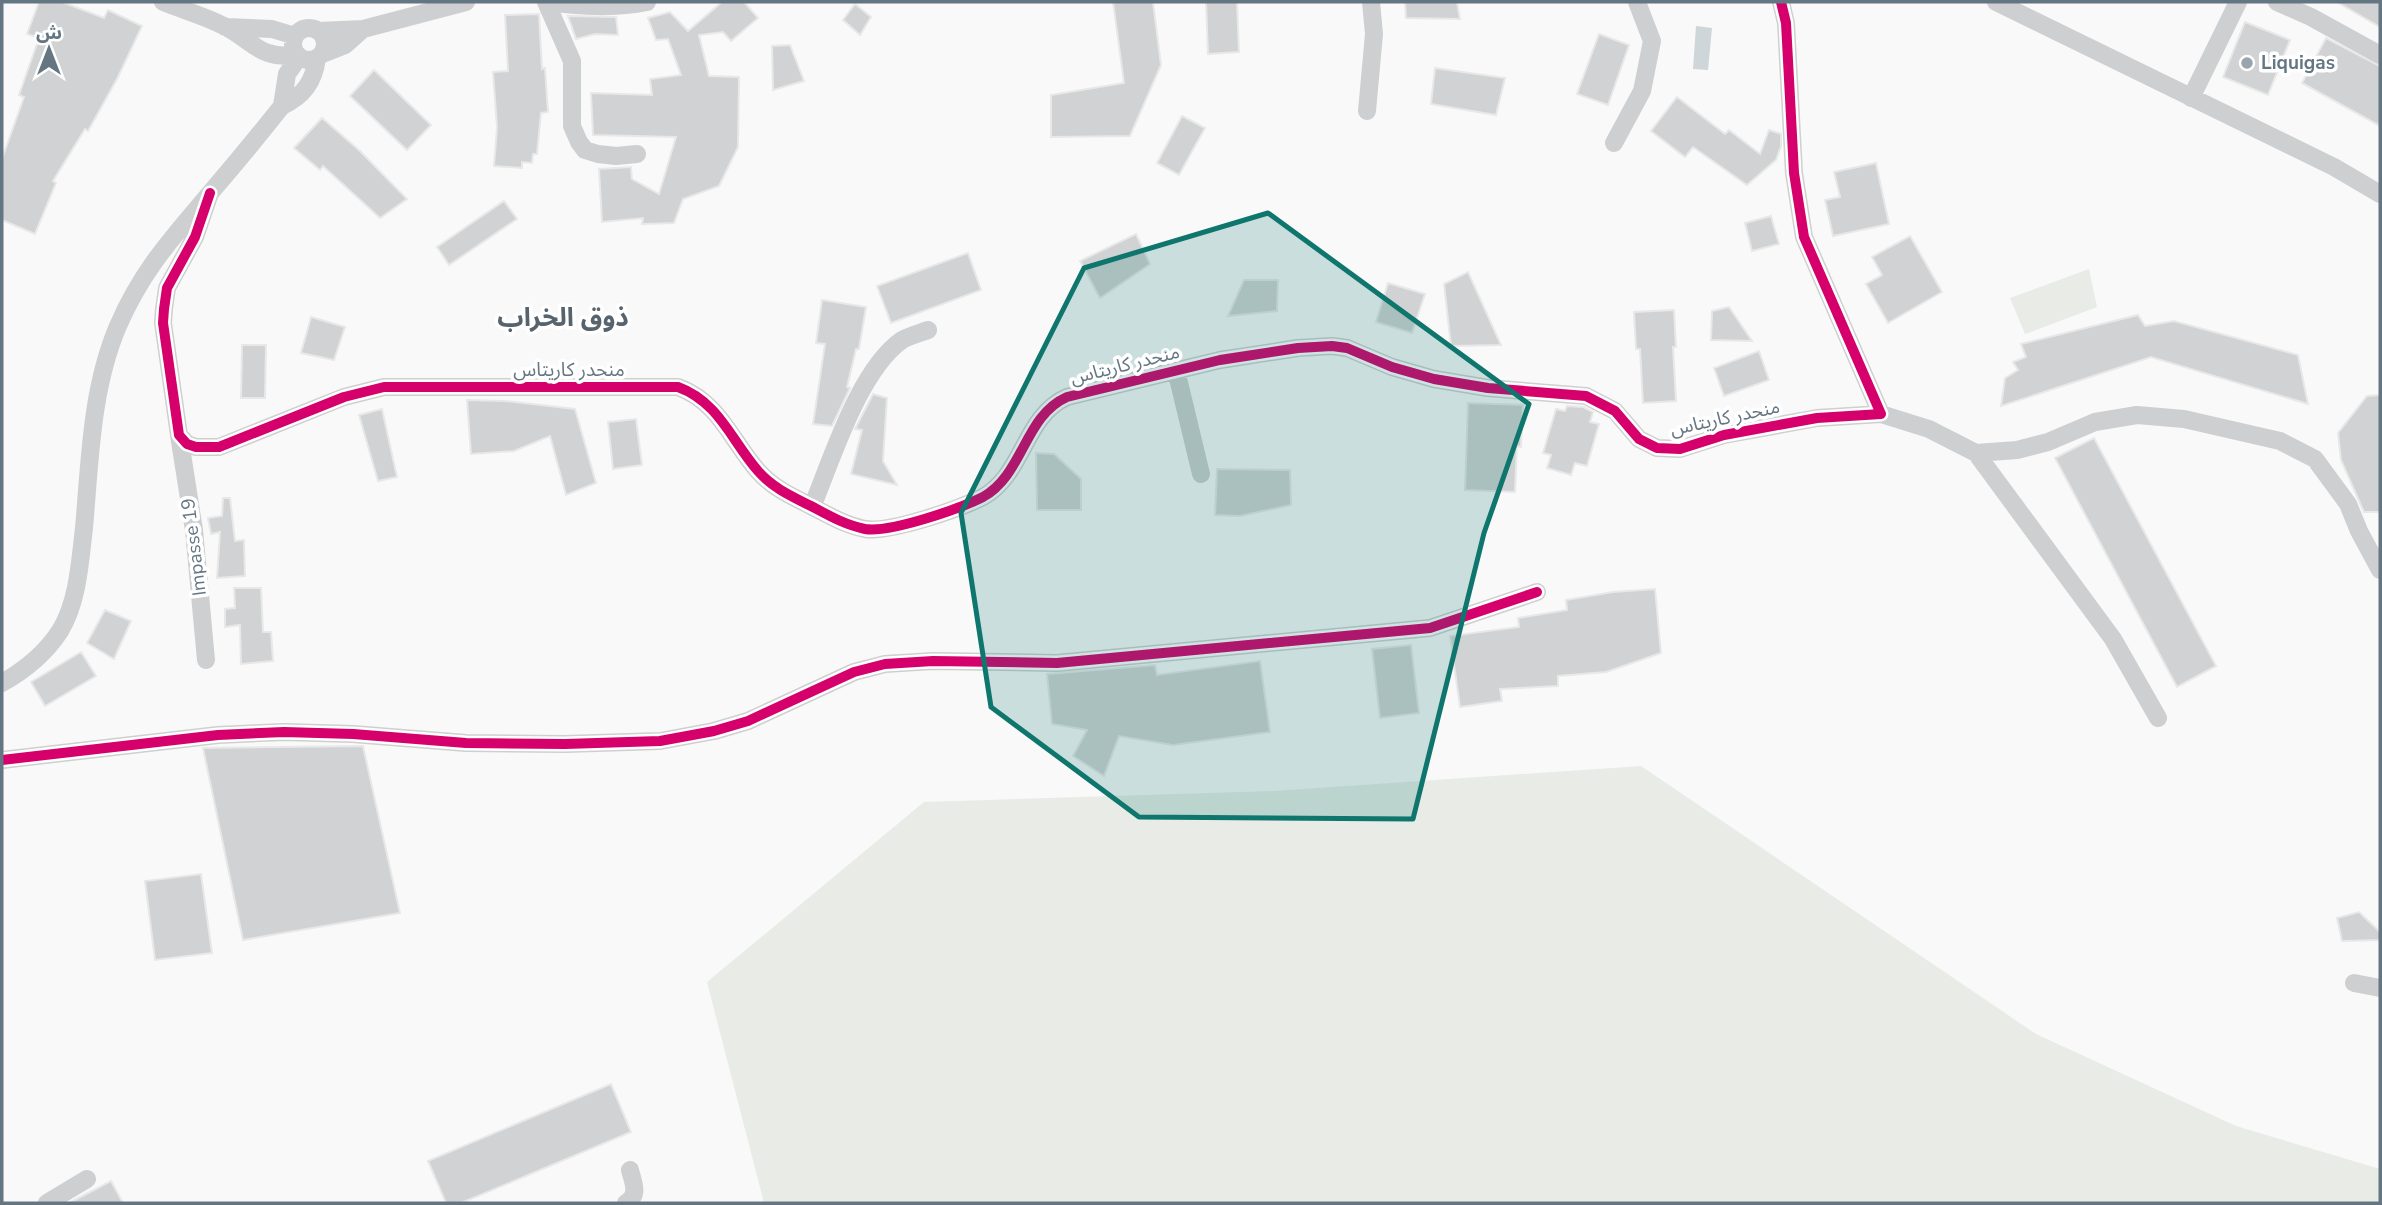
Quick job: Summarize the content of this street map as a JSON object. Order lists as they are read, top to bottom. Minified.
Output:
{"streets":{"street":["منحدر كاريتاس","Impasse 19"]},"crossings":[["منحدر كاريتاس","Impasse 19"]],"districts":["ذوق الخراب"],"places":["Liquigas"],"north":"top"}
